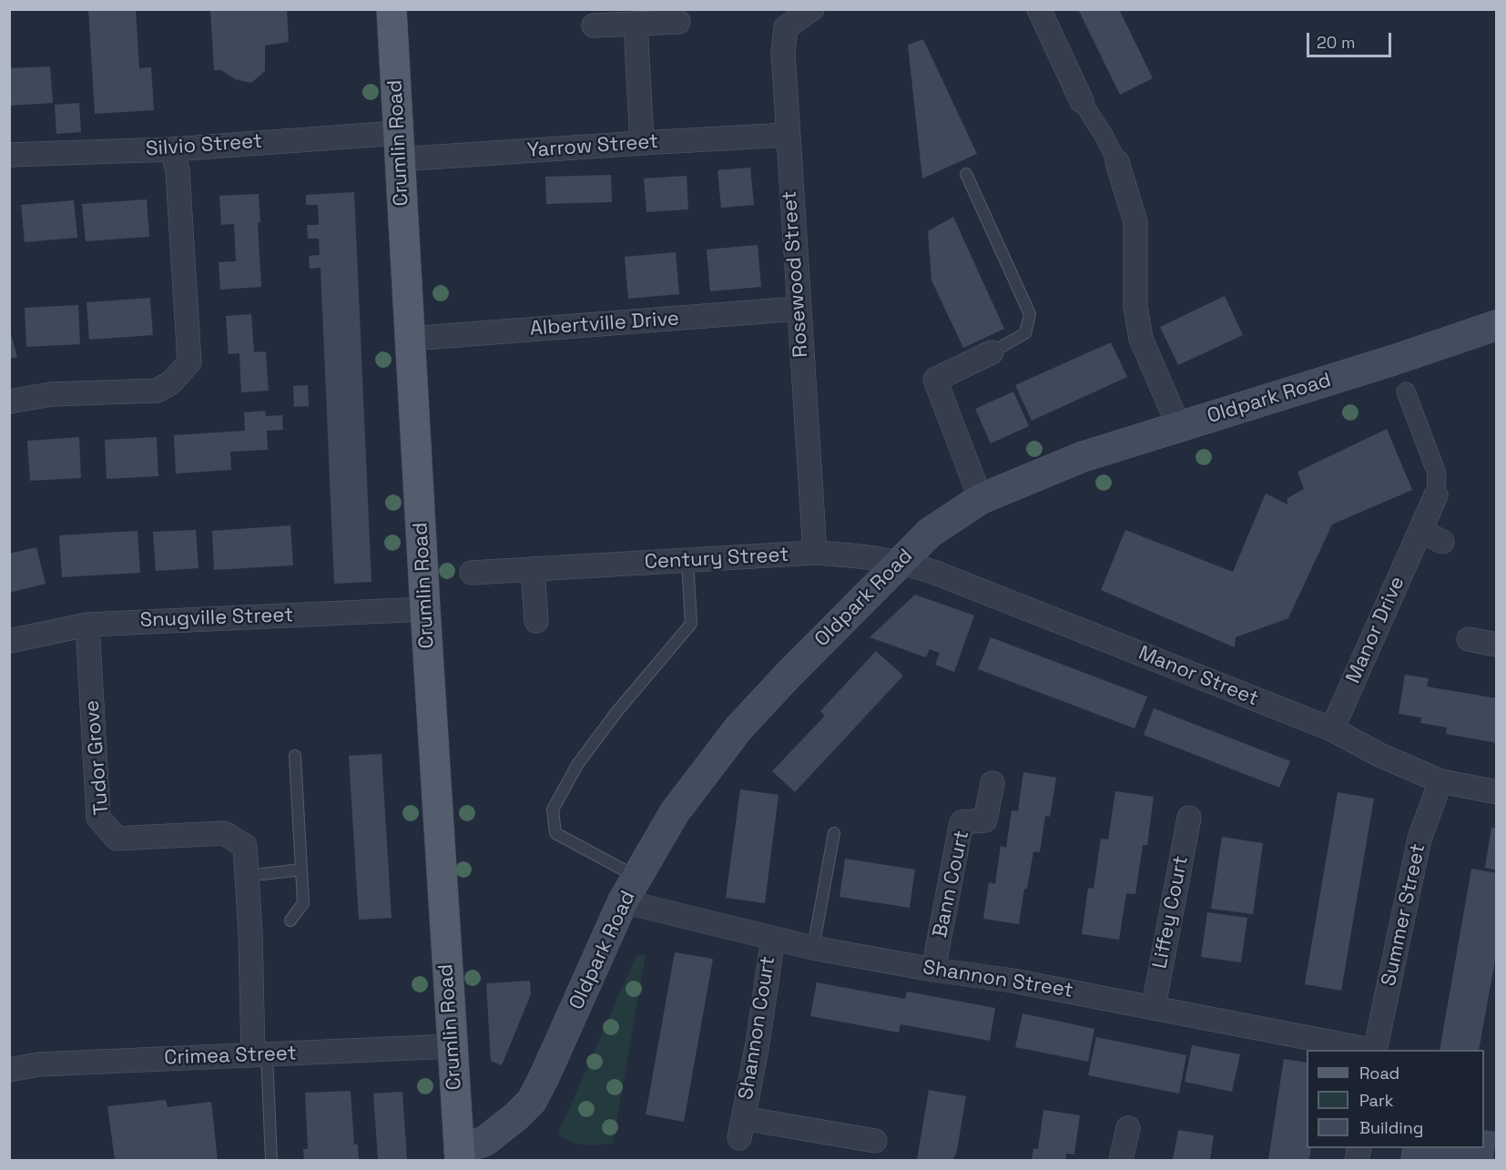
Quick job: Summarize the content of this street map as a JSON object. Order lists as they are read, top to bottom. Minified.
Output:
{"streets":{"main road":["Crumlin Road","Oldpark Road"],"street":["Silvio Street","Yarrow Street","Rosewood Street","Albertville Drive","Century Street","Snugville Street","Manor Drive","Manor Street","Tudor Grove","Bann Court","Liffey Court","Summer Street","Shannon Street","Shannon Court","Crimea Street"]},"crossings":[["Crumlin Road","Silvio Street"],["Crumlin Road","Yarrow Street"],["Crumlin Road","Albertville Drive"],["Crumlin Road","Oldpark Road"],["Crumlin Road","Snugville Street"],["Crumlin Road","Crimea Street"],["Silvio Street","Yarrow Street"],["Yarrow Street","Rosewood Street"],["Rosewood Street","Albertville Drive"],["Rosewood Street","Century Street"],["Oldpark Road","Century Street"],["Oldpark Road","Manor Street"],["Oldpark Road","Shannon Street"],["Century Street","Manor Street"],["Snugville Street","Tudor Grove"],["Manor Drive","Manor Street"],["Manor Street","Summer Street"],["Tudor Grove","Crimea Street"],["Bann Court","Shannon Street"],["Liffey Court","Shannon Street"],["Shannon Street","Shannon Court"]],"legend":["Road","Park","Building"],"scale_bar":"20 m"}
